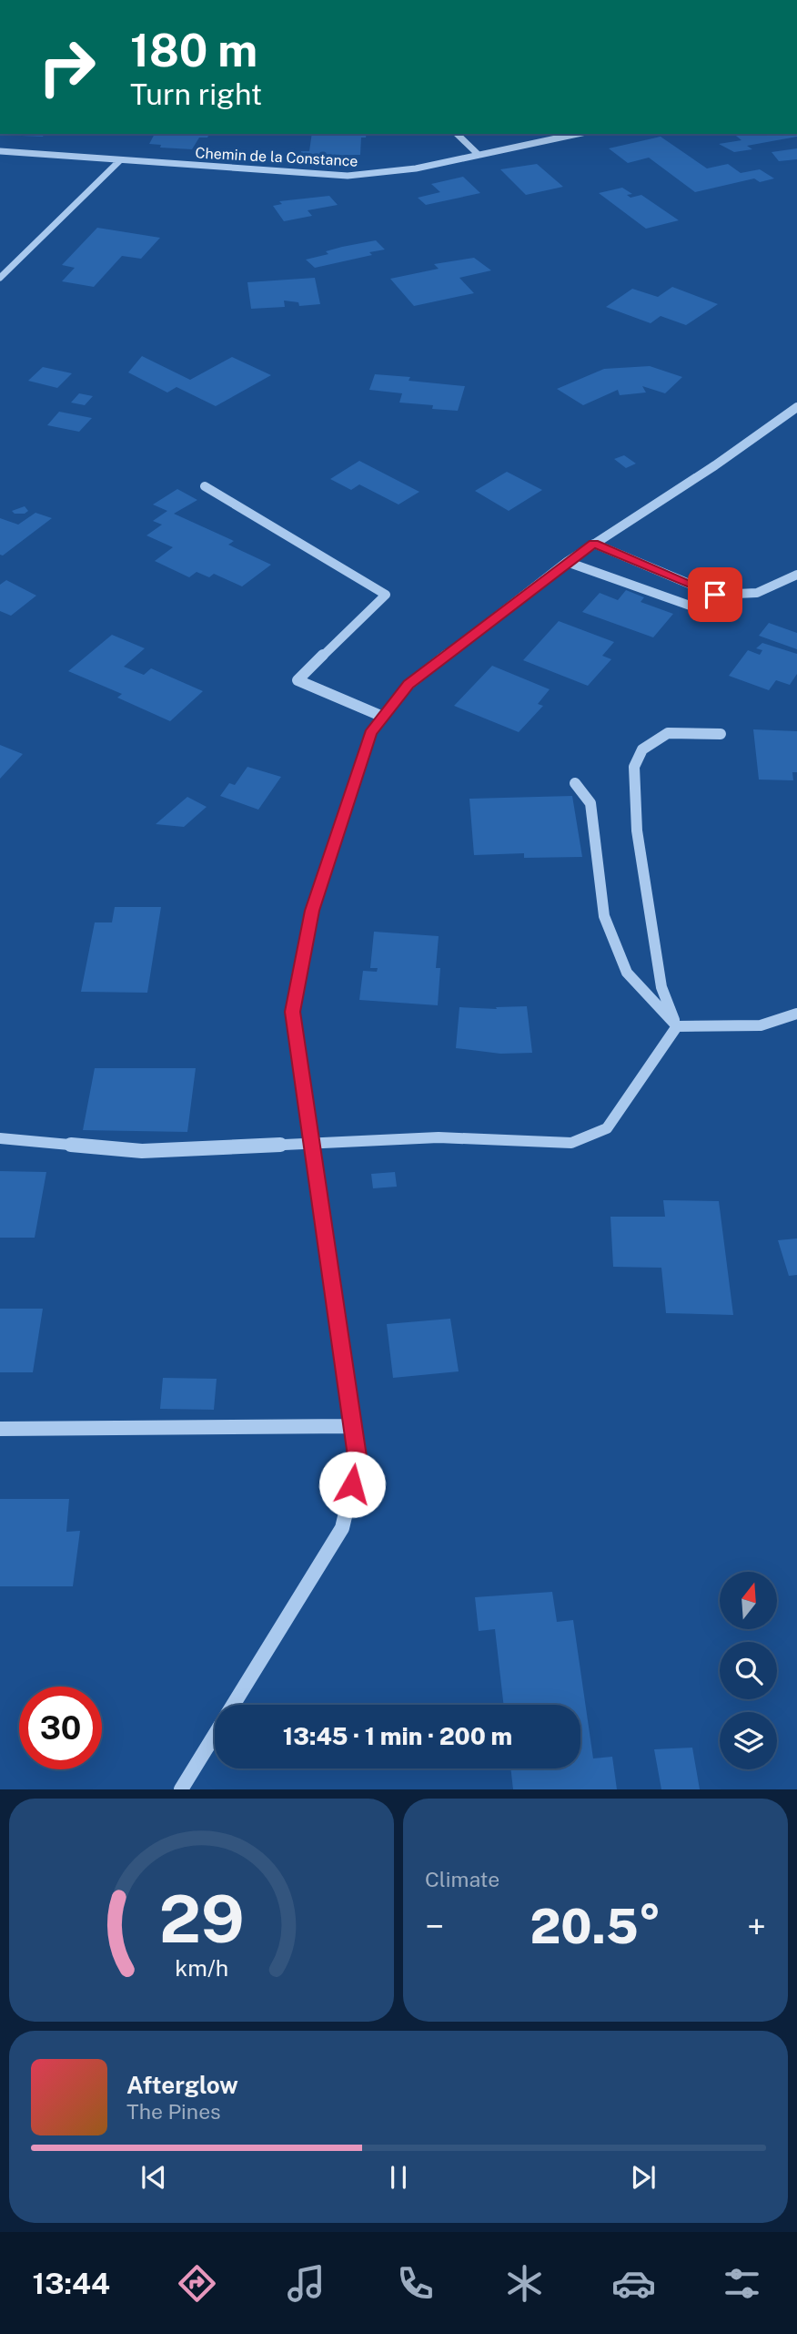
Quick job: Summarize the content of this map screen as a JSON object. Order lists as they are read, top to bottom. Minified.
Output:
{"streets":{"street":["Chemin de la Constance"]},"north":"top","page":{"turn":["180 m","Turn right"],"limit":"30","trip":"13:45 · 1 min · 200 m","tile":"Climate","heat":["−","20.5°","+"],"song":["Afterglow","The Pines"],"tabs":"13:44","gauge":["29","km/h"]}}
